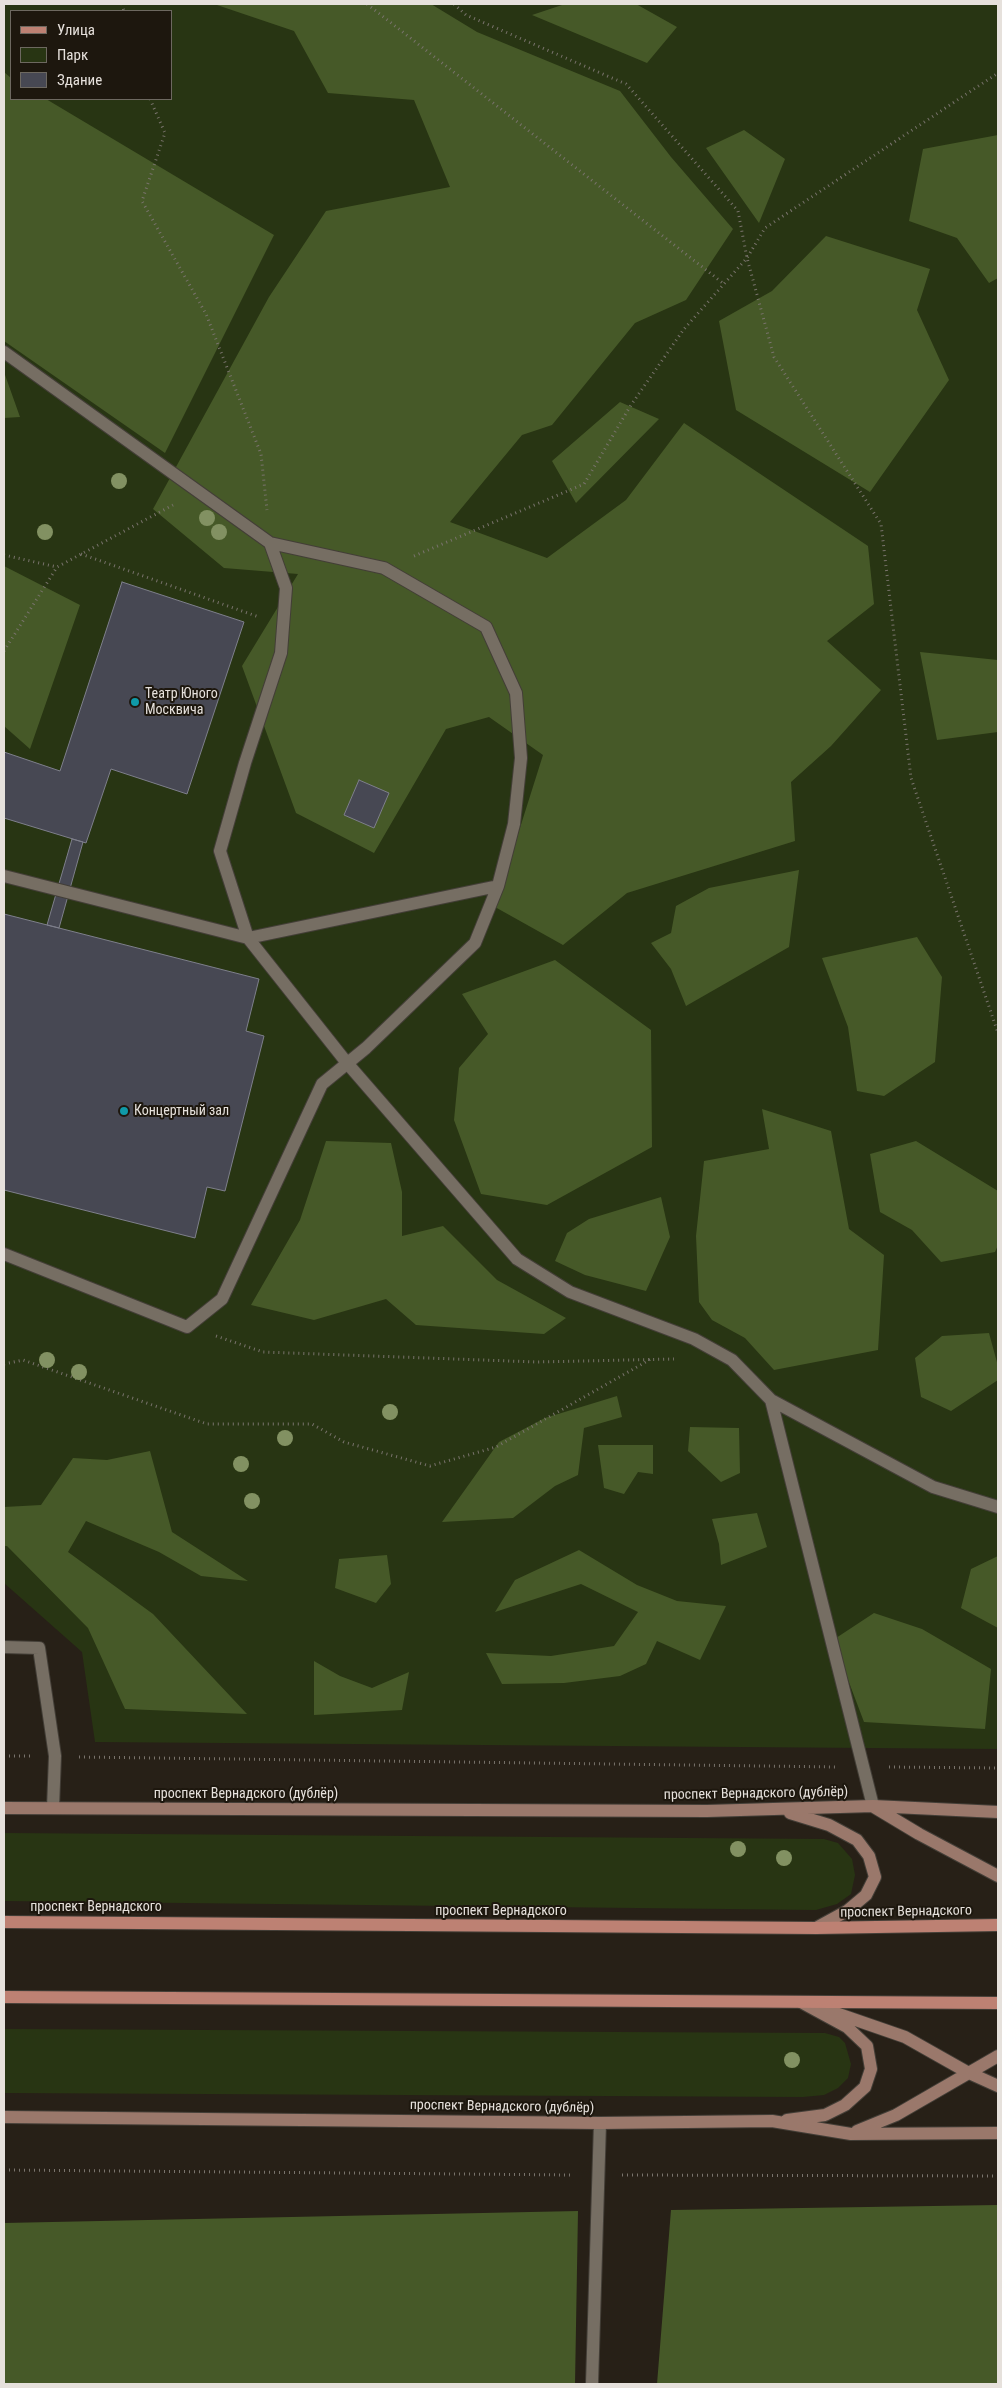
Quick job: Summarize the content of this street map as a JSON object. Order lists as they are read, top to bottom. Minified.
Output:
{"streets":{"main road":["проспект Вернадского (дублёр)","проспект Вернадского"]},"places":["Театр Юного Москвича","Концертный зал"],"legend":["Улица","Парк","Здание"]}
